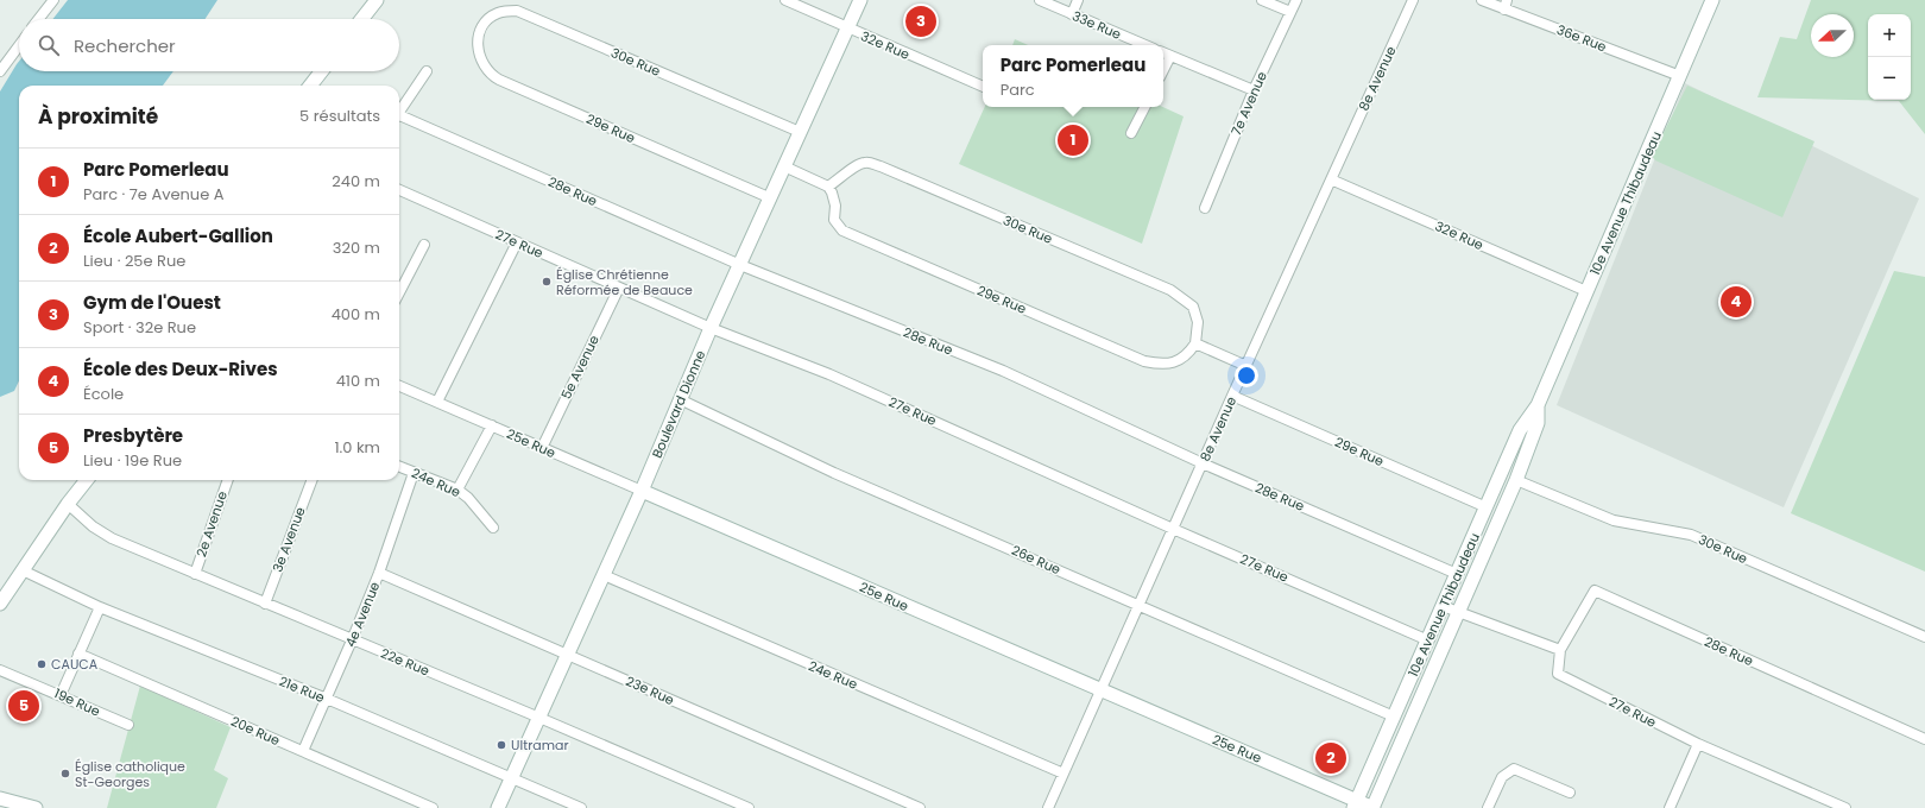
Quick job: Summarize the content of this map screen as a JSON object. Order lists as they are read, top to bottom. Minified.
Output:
{"streets":{"street":["33e Rue","36e Rue","32e Rue","30e Rue","8e Avenue","7e Avenue","29e Rue","28e Rue","10e Avenue Thibaudeau","27e Rue","5e Avenue","Boulevard Dionne","25e Rue","24e Rue","2e Avenue","3e Avenue","26e Rue","4e Avenue","22e Rue","21e Rue","23e Rue","19e Rue","20e Rue"]},"crossings":[["36e Rue","10e Avenue Thibaudeau"],["32e Rue","8e Avenue"],["32e Rue","10e Avenue Thibaudeau"],["32e Rue","Boulevard Dionne"],["30e Rue","29e Rue"],["30e Rue","10e Avenue Thibaudeau"],["30e Rue","Boulevard Dionne"],["8e Avenue","29e Rue"],["8e Avenue","28e Rue"],["8e Avenue","27e Rue"],["8e Avenue","25e Rue"],["8e Avenue","24e Rue"],["8e Avenue","26e Rue"],["29e Rue","10e Avenue Thibaudeau"],["29e Rue","Boulevard Dionne"],["28e Rue","10e Avenue Thibaudeau"],["28e Rue","27e Rue"],["28e Rue","Boulevard Dionne"],["10e Avenue Thibaudeau","27e Rue"],["10e Avenue Thibaudeau","25e Rue"],["10e Avenue Thibaudeau","26e Rue"],["27e Rue","5e Avenue"],["27e Rue","Boulevard Dionne"],["5e Avenue","25e Rue"],["Boulevard Dionne","25e Rue"],["Boulevard Dionne","24e Rue"],["Boulevard Dionne","26e Rue"],["Boulevard Dionne","22e Rue"],["Boulevard Dionne","21e Rue"],["Boulevard Dionne","23e Rue"],["24e Rue","4e Avenue"],["2e Avenue","22e Rue"],["3e Avenue","22e Rue"],["4e Avenue","22e Rue"],["4e Avenue","21e Rue"],["4e Avenue","23e Rue"],["4e Avenue","20e Rue"]],"places":["Église Chrétienne Réformée de Beauce","CAUCA","Ultramar","Église catholique St-Georges"],"north":"left","page":{"pins":["3","1","4","5","2"],"map_buttons":["+","−"],"search":"Rechercher","popup":["Parc Pomerleau","Parc"],"heading":["À proximité","5 résultats"],"list":[{"mark":"1","name":"Parc Pomerleau","note":"Parc · 7e Avenue A","value":"240 m"},{"mark":"2","name":"École Aubert-Gallion","note":"Lieu · 25e Rue","value":"320 m"},{"mark":"3","name":"Gym de l'Ouest","note":"Sport · 32e Rue","value":"400 m"},{"mark":"4","name":"École des Deux-Rives","note":"École","value":"410 m"},{"mark":"5","name":"Presbytère","note":"Lieu · 19e Rue","value":"1.0 km"}]}}
